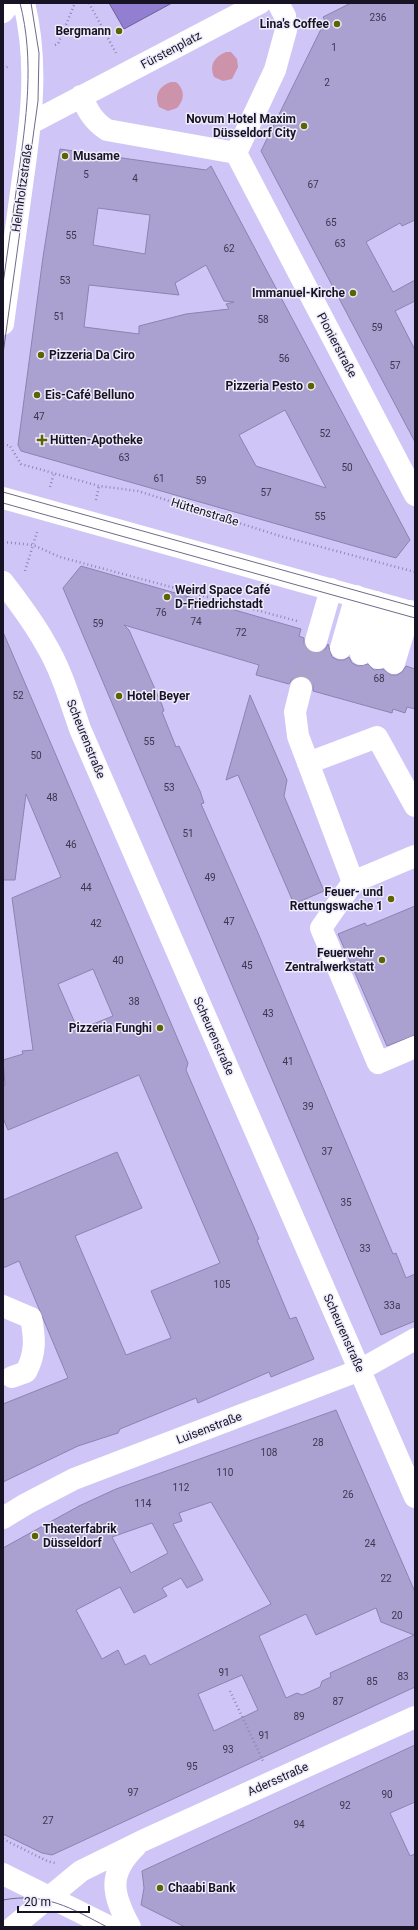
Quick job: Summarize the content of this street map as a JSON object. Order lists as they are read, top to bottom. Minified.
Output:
{"streets":{"street":["Fürstenplatz","Helmholtzstraße","Pionierstraße","Scheurenstraße","Luisenstraße","Adersstraße"],"path":["Hüttenstraße"]},"crossings":[["Fürstenplatz","Helmholtzstraße"],["Scheurenstraße","Luisenstraße"]],"places":{"other":["Lina's Coffee","Bergmann","Novum Hotel Maxim Düsseldorf City","Musame","Immanuel-Kirche","Pizzeria Da Ciro","Pizzeria Pesto","Eis-Café Belluno","Weird Space Café D-Friedrichstadt","Hotel Beyer","Feuer- und Rettungswache 1","Feuerwehr Zentralwerkstatt","Pizzeria Funghi","Theaterfabrik Düsseldorf","Chaabi Bank"],"health":["Hütten-Apotheke"]},"house_numbers":["236","1","2","5","4","67","65","55","63","62","53","51","58","59","56","57","47","52","63","50","61","59","57","55","76","74","59","72","68","52","55","50","53","48","51","46","49","44","47","42","40","45","38","43","41","39","37","35","33","105","33a","28","108","110","112","26","114","24","22","20","91","83","85","87","89","91","93","95","97","90","92","27","94"],"scale_bar":"20 m"}
